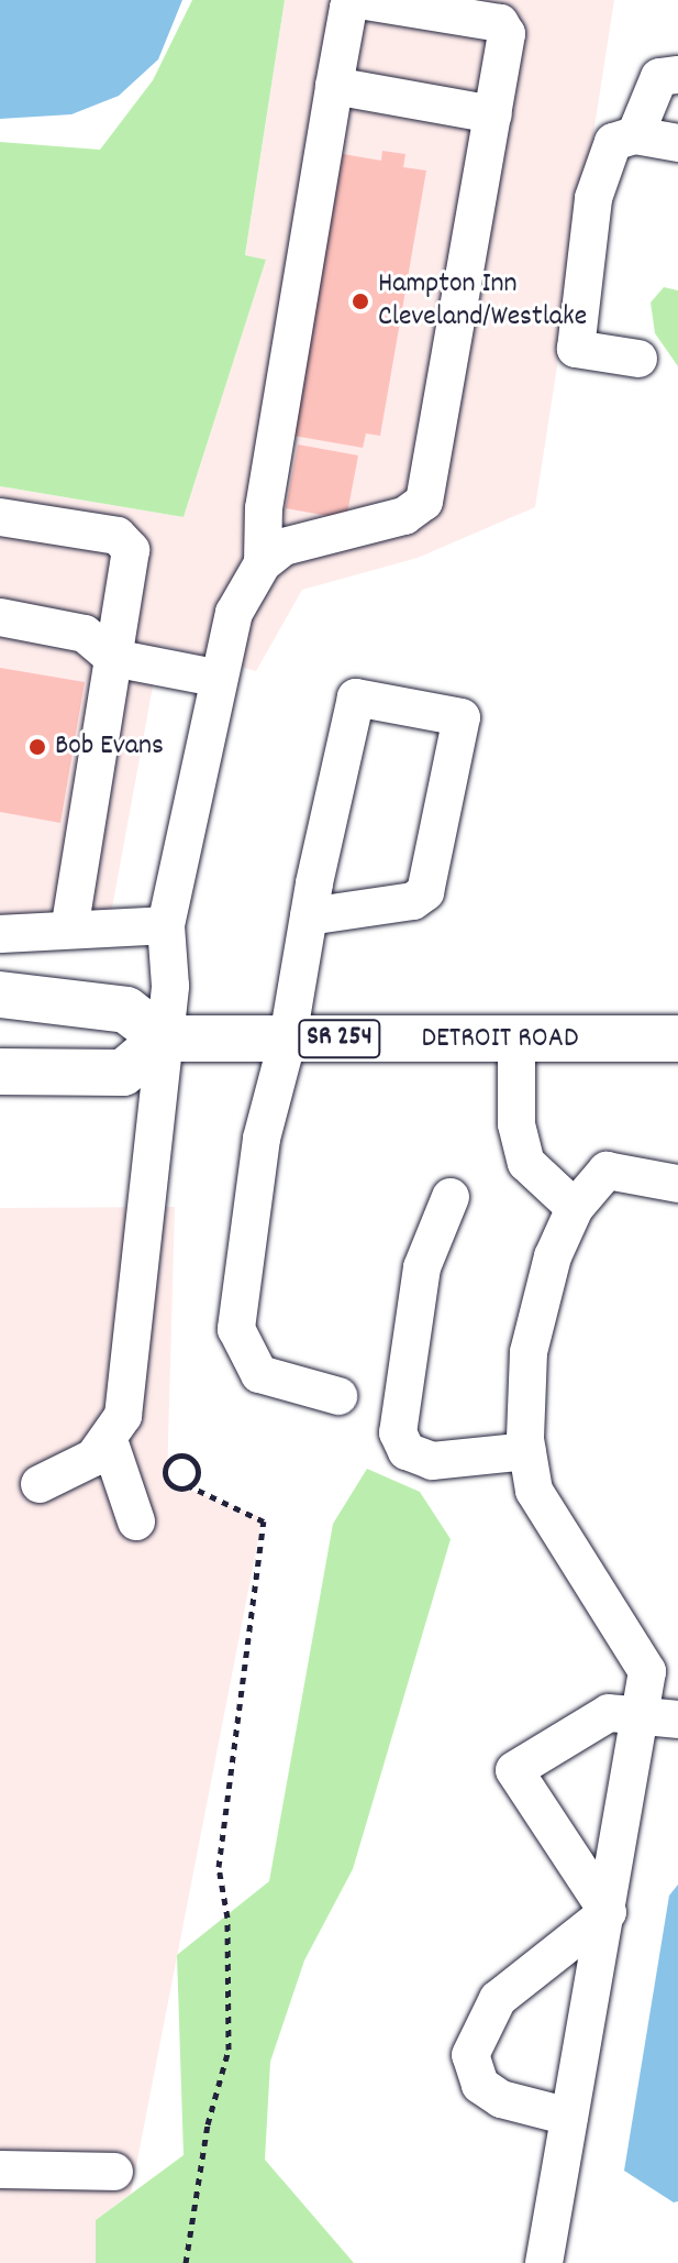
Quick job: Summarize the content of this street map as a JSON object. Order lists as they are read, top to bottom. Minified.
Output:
{"streets":{"main road":["SR 254","DETROIT ROAD"]},"places":["Hampton Inn Cleveland/Westlake","Bob Evans"]}
